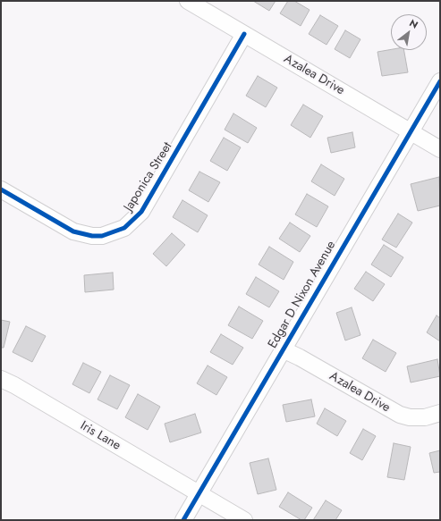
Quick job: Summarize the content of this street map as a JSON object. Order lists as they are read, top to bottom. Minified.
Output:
{"streets":{"street":["Azalea Drive","Japonica Street","Edgar D Nixon Avenue","Iris Lane"]},"crossings":[["Azalea Drive","Japonica Street"],["Azalea Drive","Edgar D Nixon Avenue"],["Edgar D Nixon Avenue","Iris Lane"]],"north":"top right"}
